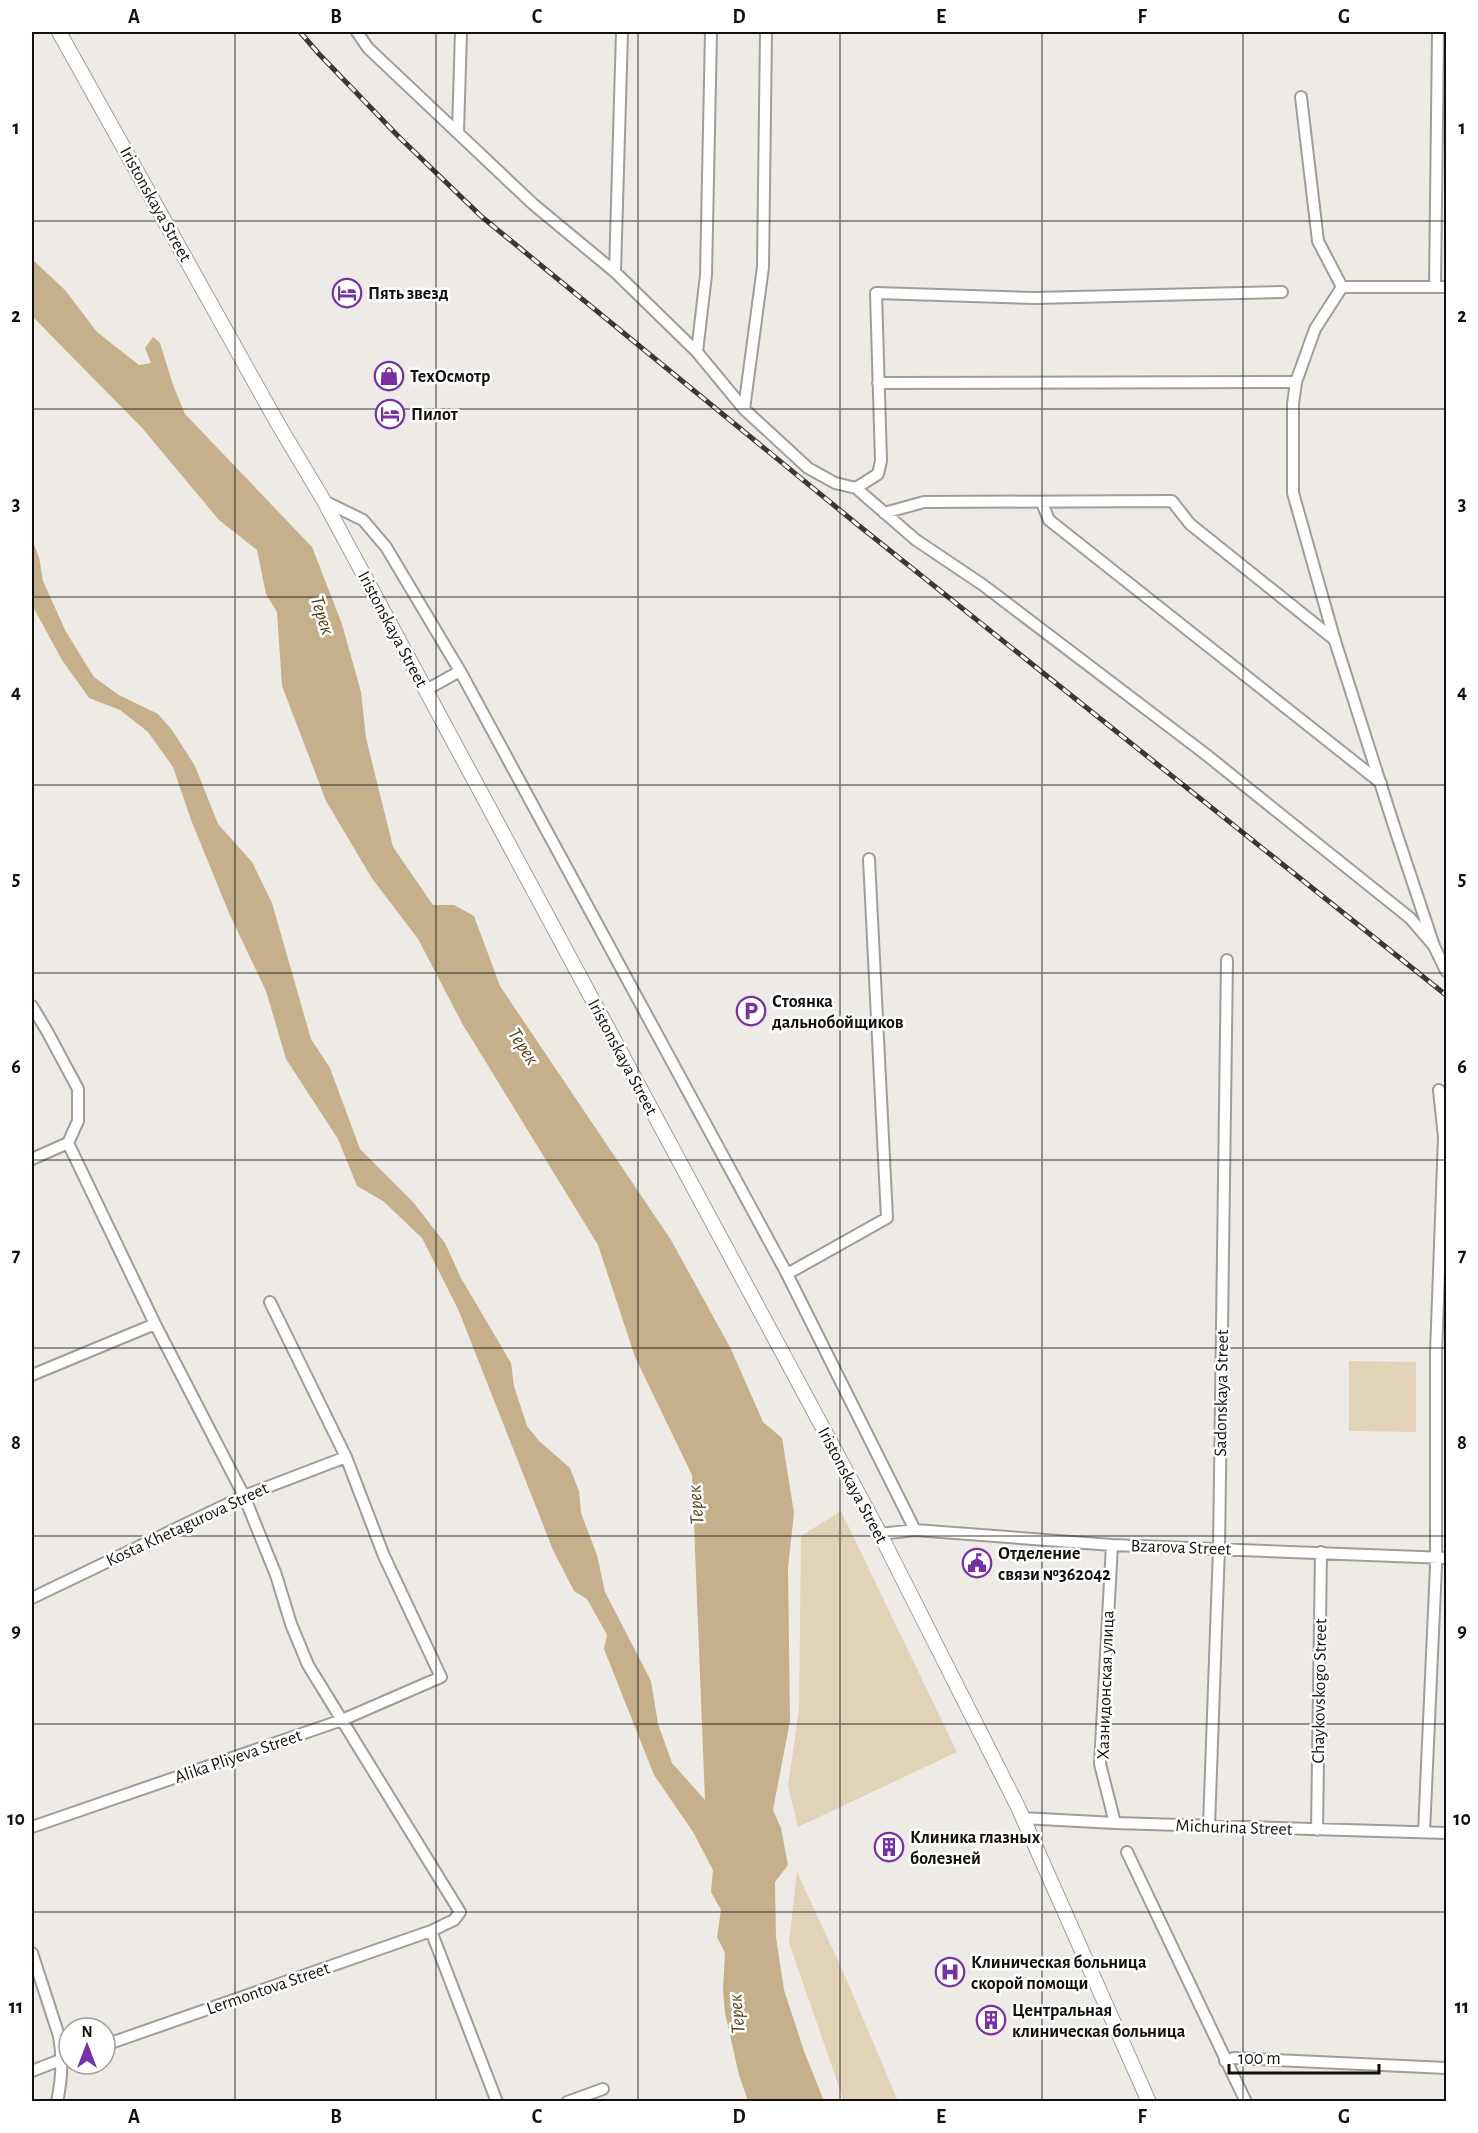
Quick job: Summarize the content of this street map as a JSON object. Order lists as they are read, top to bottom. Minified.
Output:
{"streets":{"main road":["Iristonskaya Street"],"street":["Sadonskaya Street","Kosta Khetagurova Street","Bzarova Street","Хазнидонская улица","Chaykovskogo Street","Alika Pliyeva Street","Michurina Street","Lermontova Street"]},"crossings":[["Iristonskaya Street","Bzarova Street"],["Iristonskaya Street","Michurina Street"],["Sadonskaya Street","Bzarova Street"],["Sadonskaya Street","Michurina Street"],["Kosta Khetagurova Street","Alika Pliyeva Street"],["Bzarova Street","Хазнидонская улица"],["Bzarova Street","Chaykovskogo Street"],["Хазнидонская улица","Michurina Street"],["Chaykovskogo Street","Michurina Street"],["Alika Pliyeva Street","Lermontova Street"]],"water":["Терек"],"places":{"hotel":["Пять звезд","Пилот"],"shop":["ТехОсмотр"],"parking":["Стоянка дальнобойщиков"],"public building":["Отделение связи №362042"],"building":["Клиника глазных болезней","Центральная клиническая больница"],"hospital":["Клиническая больница скорой помощи"]},"scale_bar":"100 m","north":"top","grid":{"columns":["A","B","C","D","E","F","G"],"rows":["1","2","3","4","5","6","7","8","9","10","11"]}}
